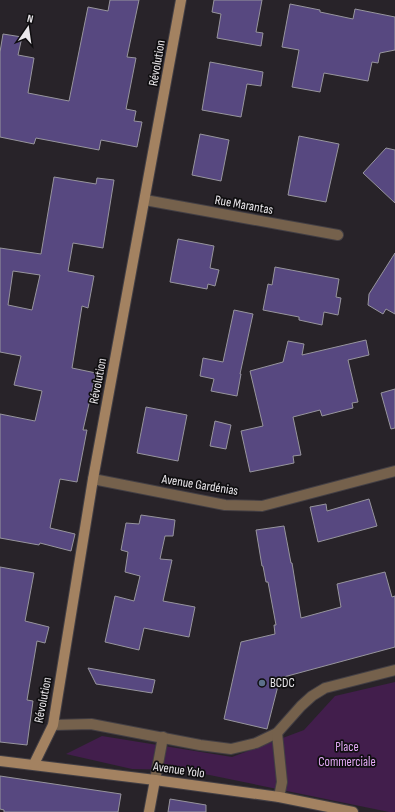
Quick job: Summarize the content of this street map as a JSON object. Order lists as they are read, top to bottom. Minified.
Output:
{"streets":{"street":["Révolution","Rue Marantas","Avenue Gardénias","Avenue Yolo"]},"crossings":[["Révolution","Rue Marantas"],["Révolution","Avenue Gardénias"],["Révolution","Avenue Yolo"]],"parks":["Place Commerciale"],"places":["BCDC"],"north":"top"}
